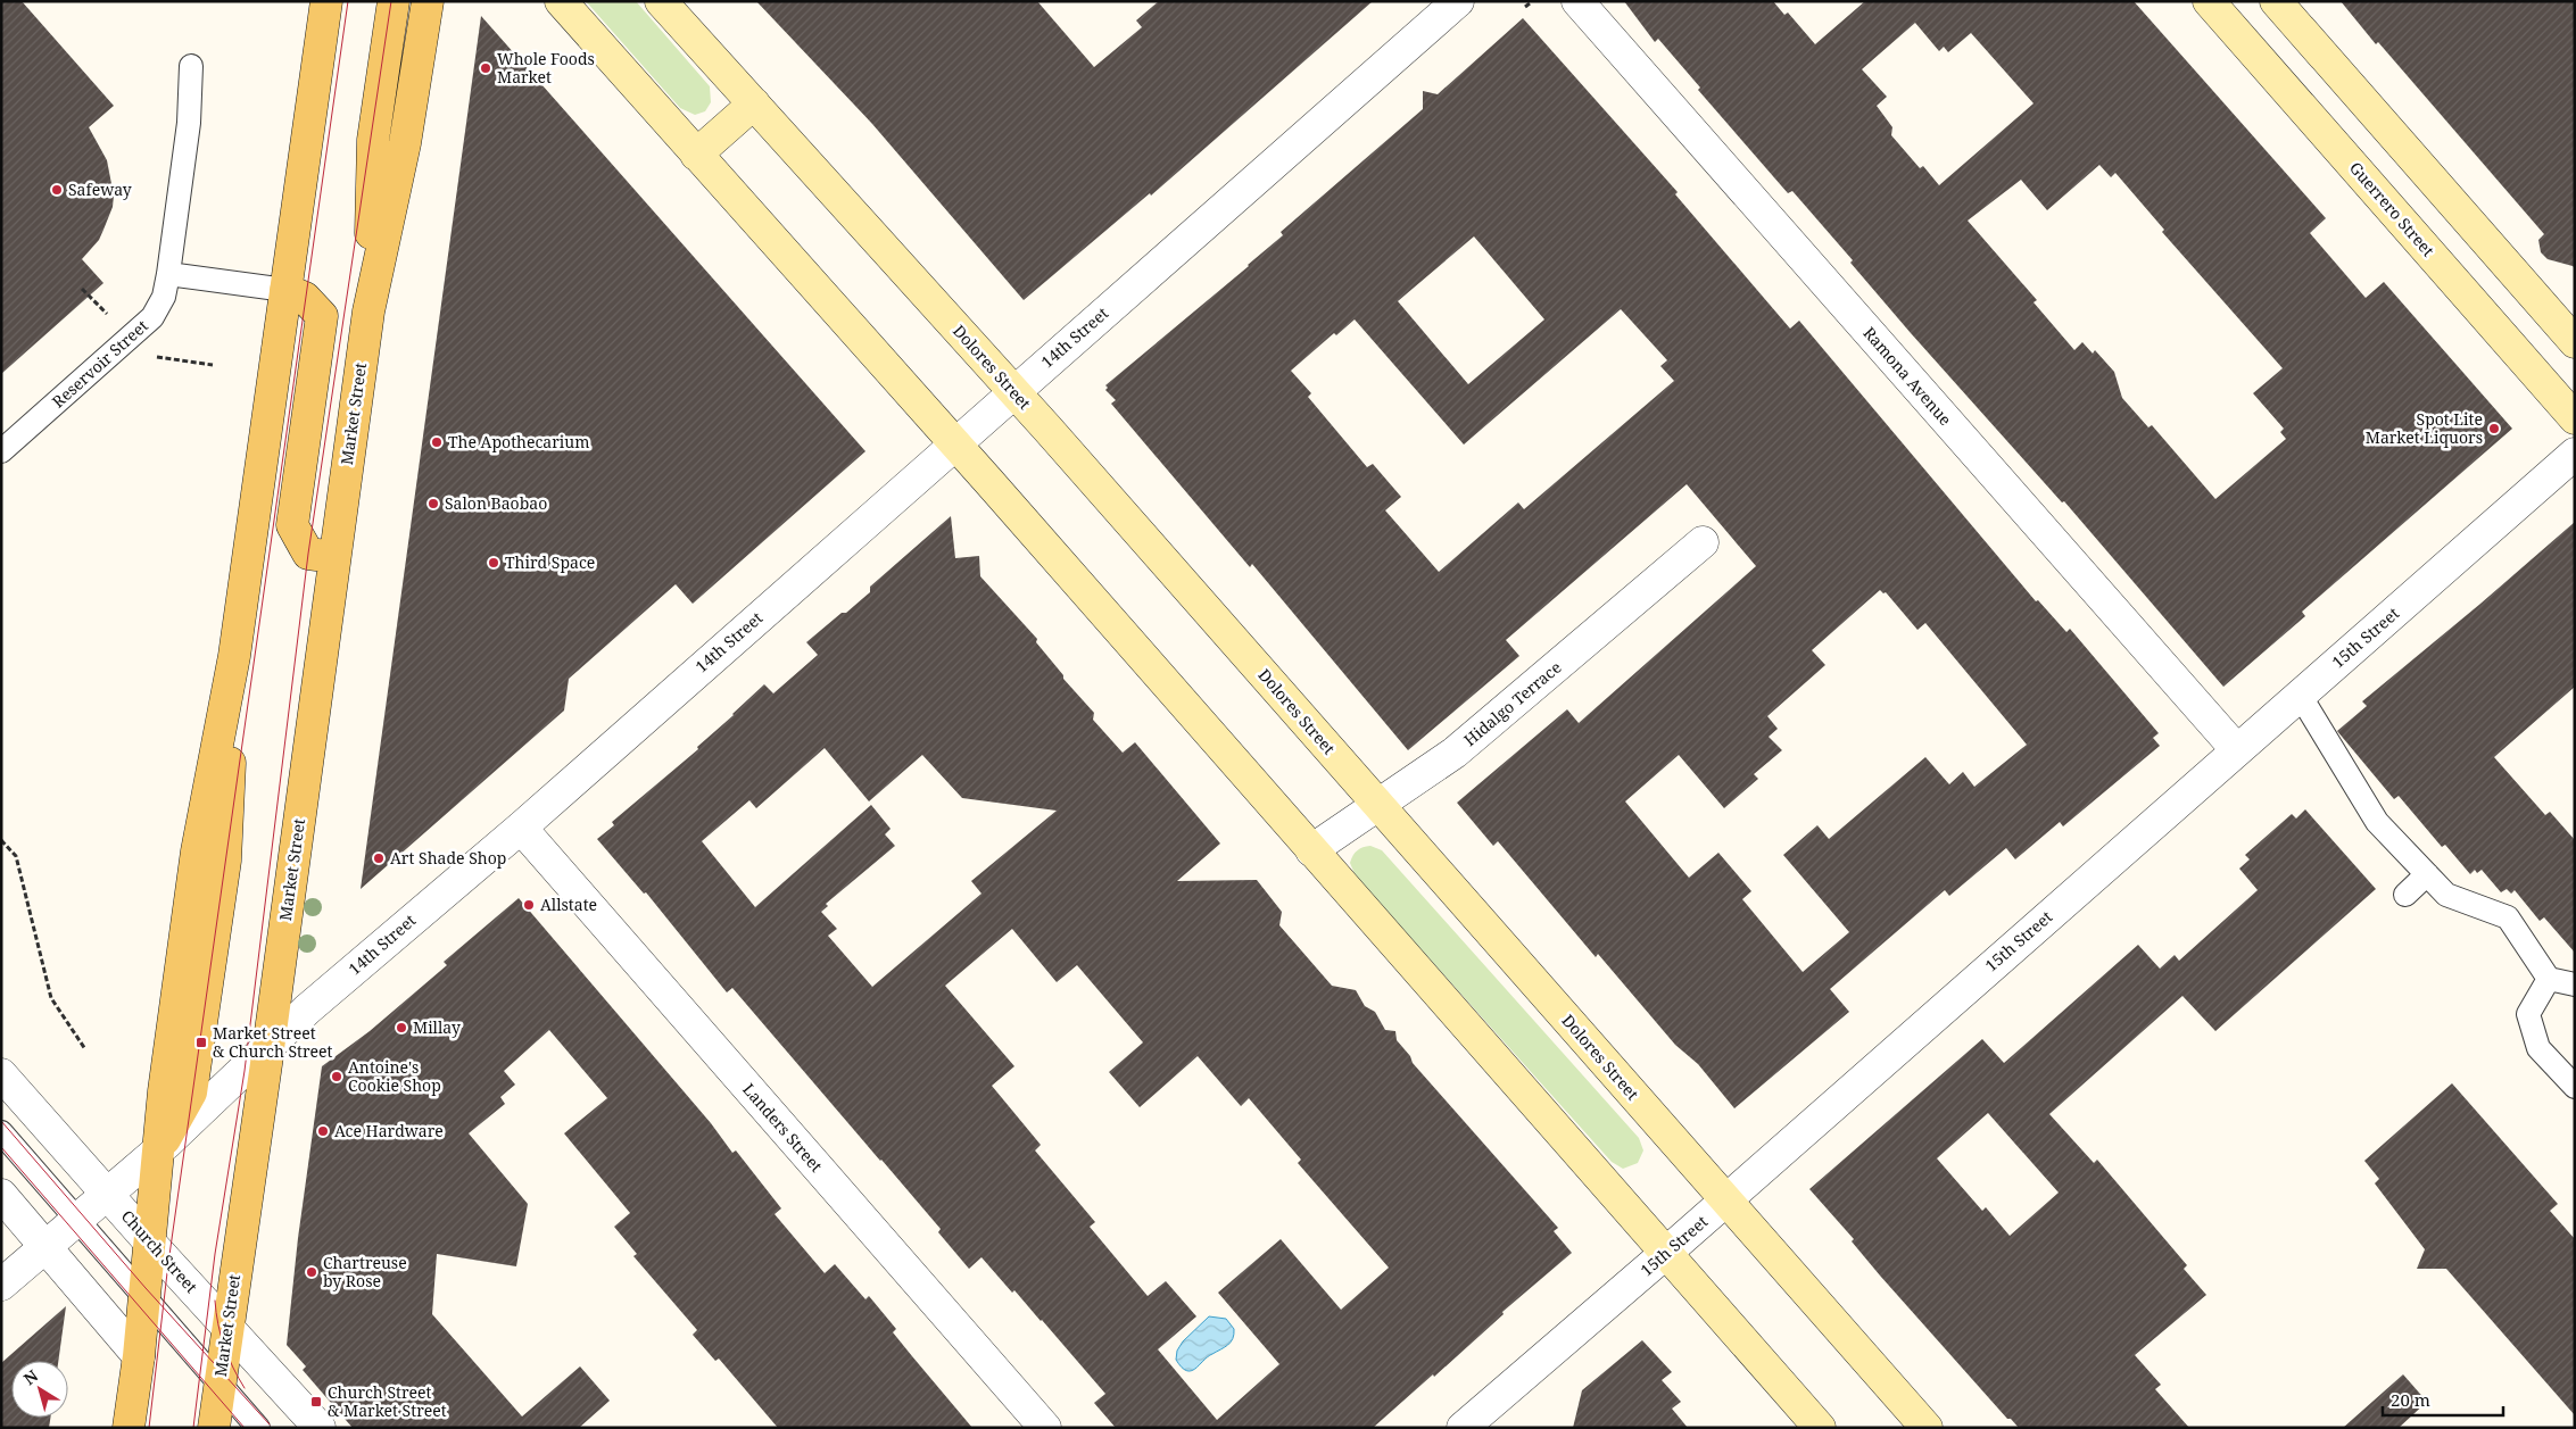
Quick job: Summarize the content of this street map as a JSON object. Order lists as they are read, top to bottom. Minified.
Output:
{"streets":{"main road":["Guerrero Street","Dolores Street","Market Street"],"street":["14th Street","Ramona Avenue","15th Street","Hidalgo Terrace","Landers Street","Church Street"],"lane":["Reservoir Street"]},"crossings":[["14th Street","Dolores Street"],["14th Street","Market Street"],["14th Street","Landers Street"],["14th Street","Church Street"],["Dolores Street","15th Street"],["Dolores Street","Hidalgo Terrace"],["Ramona Avenue","15th Street"],["Market Street","Church Street"]],"places":{"other":["Whole Foods Market","Safeway","Spot Lite Market Liquors","The Apothecarium","Salon Baobao","Third Space","Art Shade Shop","Allstate","Millay","Antoine's Cookie Shop","Ace Hardware","Chartreuse by Rose"],"transit":["Market Street & Church Street","Church Street & Market Street"]},"scale_bar":"20 m","north":"top left"}
